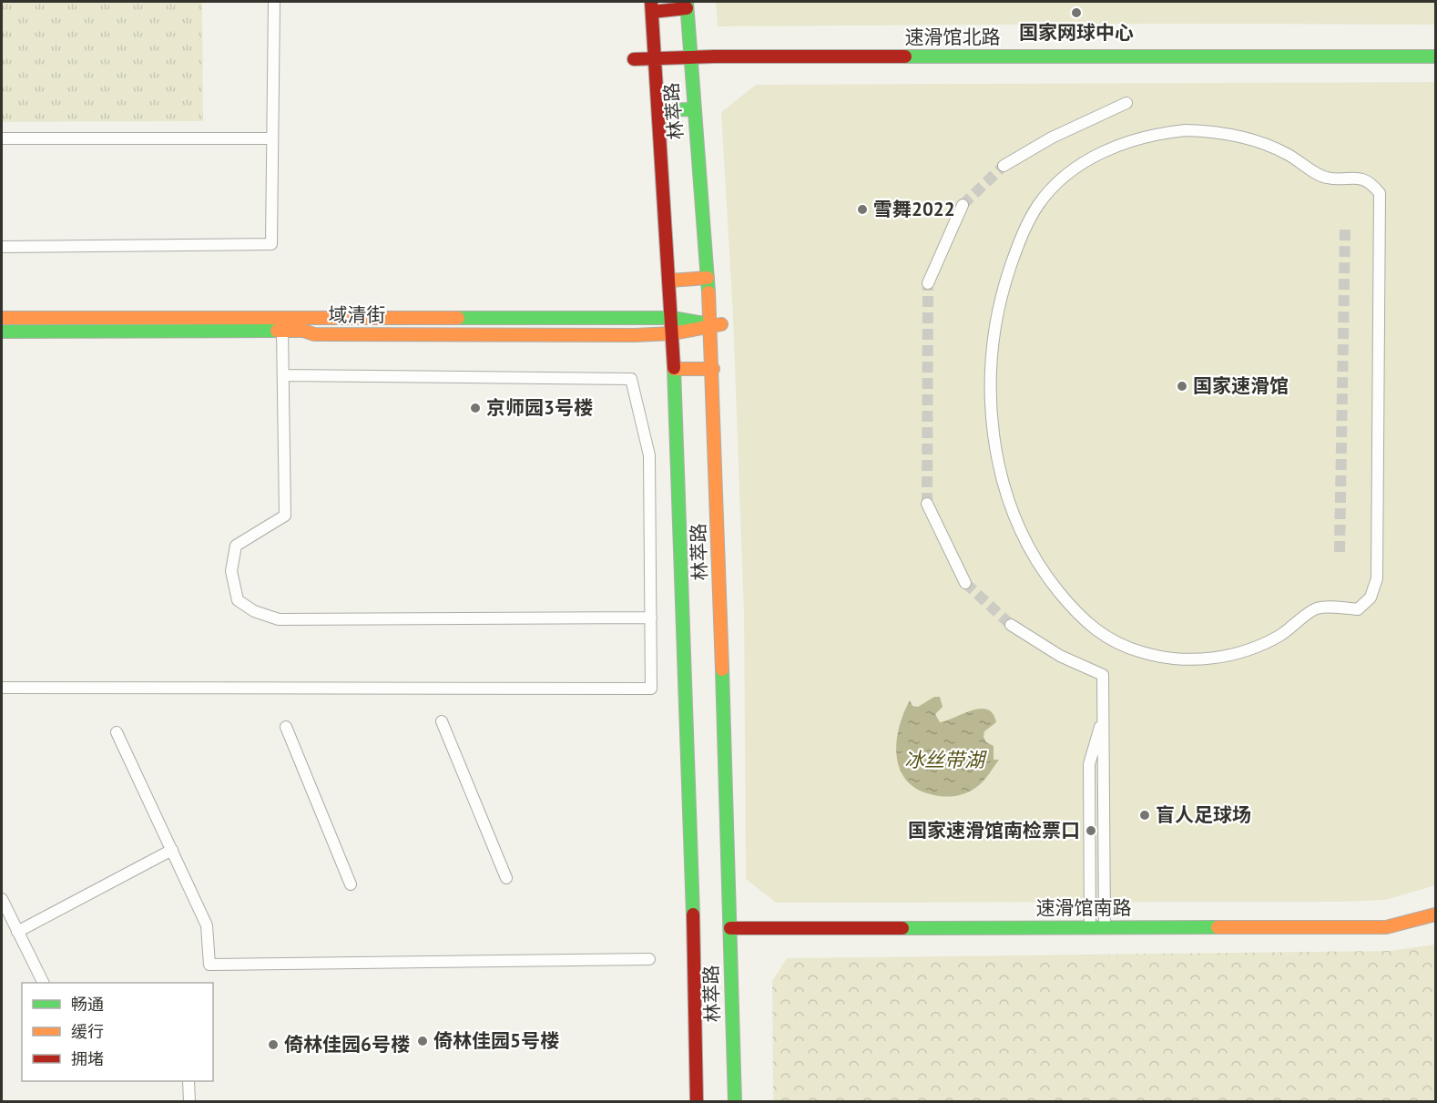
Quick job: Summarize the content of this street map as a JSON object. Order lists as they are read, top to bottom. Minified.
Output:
{"streets":{"street":["速滑馆北路","林萃路","域清街","速滑馆南路"]},"crossings":[["速滑馆北路","林萃路"],["林萃路","域清街"],["林萃路","速滑馆南路"]],"water":["冰丝带湖"],"places":["国家网球中心","雪舞2022","国家速滑馆","京师园3号楼","盲人足球场","国家速滑馆南检票口","倚林佳园5号楼","倚林佳园6号楼"],"legend":["畅通","缓行","拥堵"]}
